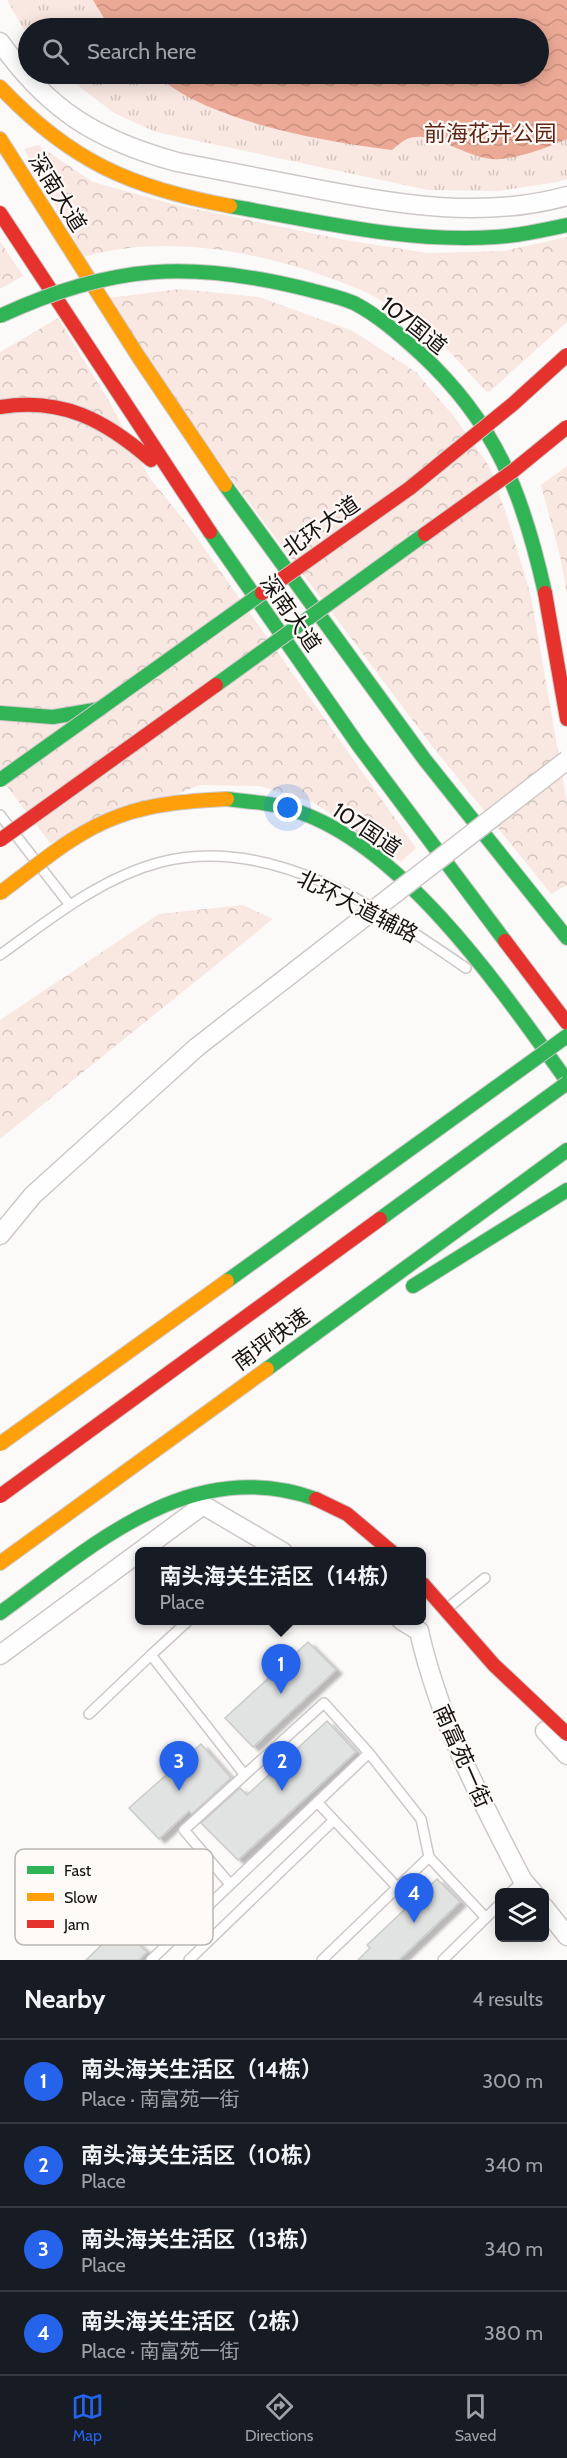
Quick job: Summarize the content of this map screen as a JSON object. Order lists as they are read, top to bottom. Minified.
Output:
{"streets":{"main road":["深南大道","107国道","北环大道","南坪快速"],"street":["南富苑一街"],"lane":["北环大道辅路"]},"crossings":[["107国道","南坪快速"]],"parks":["前海花卉公园"],"legend":["Fast","Slow","Jam"],"page":{"search":"Search here","popup":["南头海关生活区（14栋）","Place"],"pins":["1","2","3","4"],"heading":["Nearby","4 results"],"list":[{"mark":"1","name":"南头海关生活区（14栋）","note":"Place · 南富苑一街","value":"300 m"},{"mark":"2","name":"南头海关生活区（10栋）","note":"Place","value":"340 m"},{"mark":"3","name":"南头海关生活区（13栋）","note":"Place","value":"340 m"},{"mark":"4","name":"南头海关生活区（2栋）","note":"Place · 南富苑一街","value":"380 m"}],"nav":["Map","Directions","Saved"]}}
